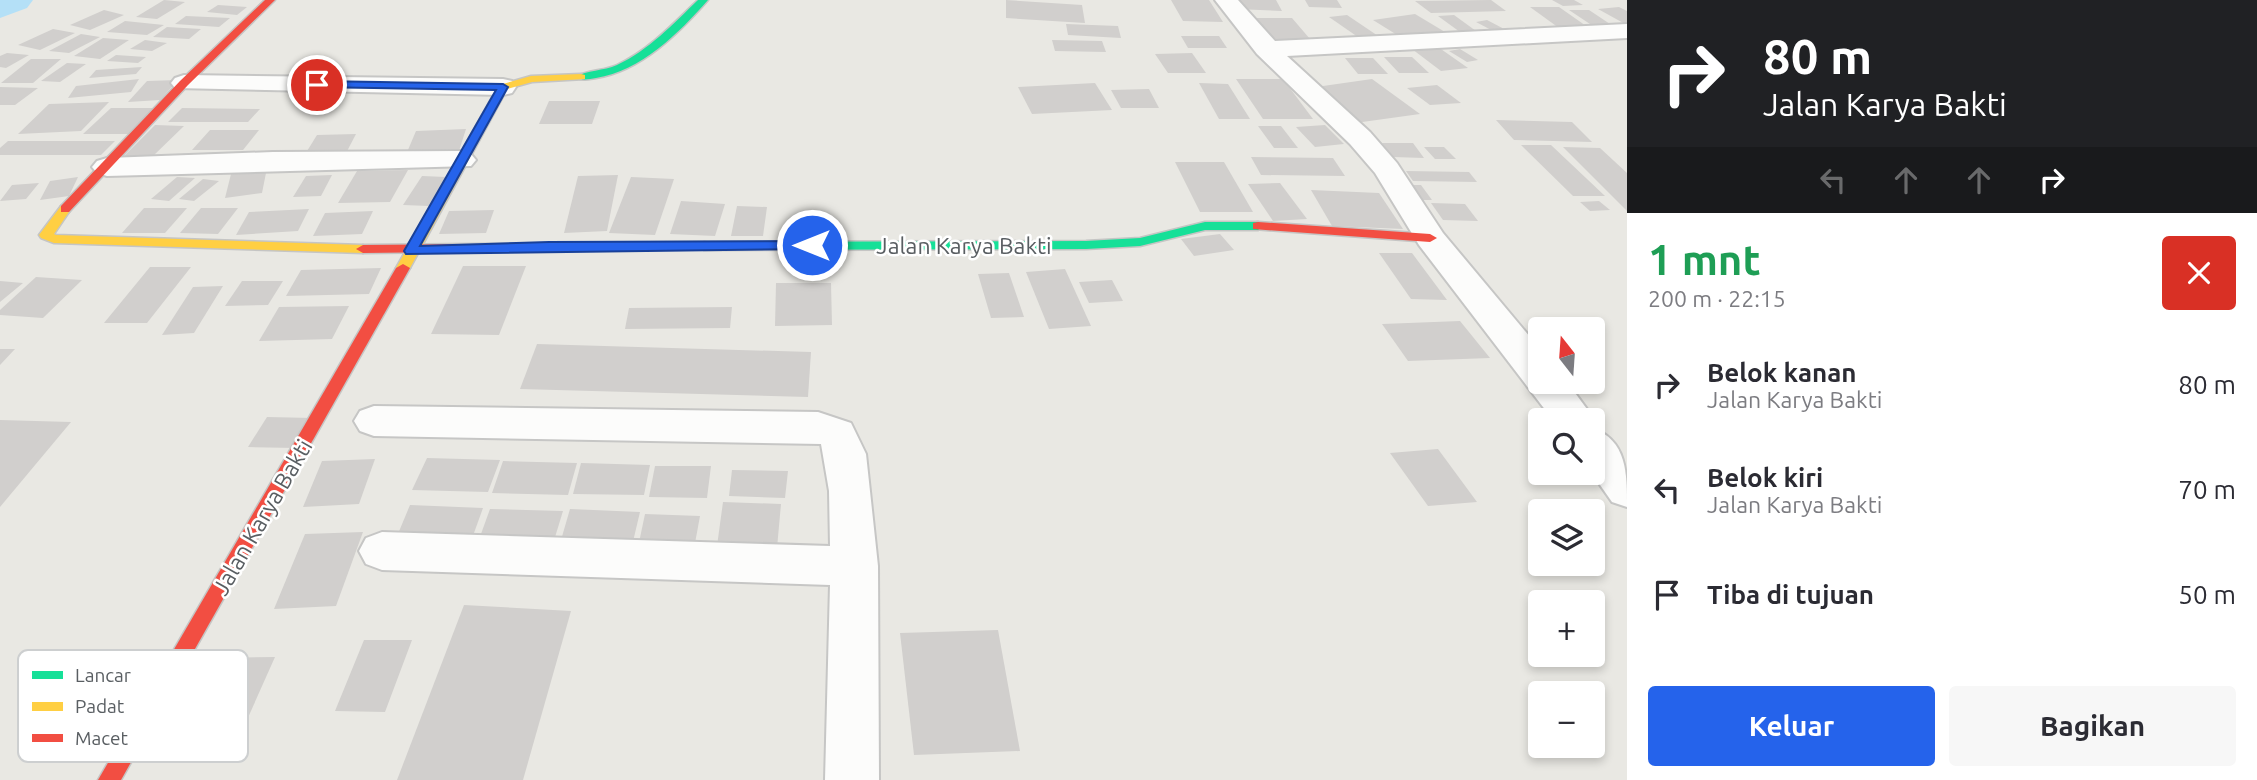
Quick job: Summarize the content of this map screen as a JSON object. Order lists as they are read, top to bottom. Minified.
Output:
{"streets":{"street":["Jalan Karya Bakti"]},"legend":["Lancar","Padat","Macet"],"north":"top","page":{"turn":["80 m","Jalan Karya Bakti"],"heading":["1 mnt","200 m · 22:15"],"map_buttons":["+","−"],"list":[{"name":"Belok kanan","note":"Jalan Karya Bakti","value":"80 m"},{"name":"Belok kiri","note":"Jalan Karya Bakti","value":"70 m"},{"name":"Tiba di tujuan","value":"50 m"}],"buttons":["Keluar","Bagikan"]}}
